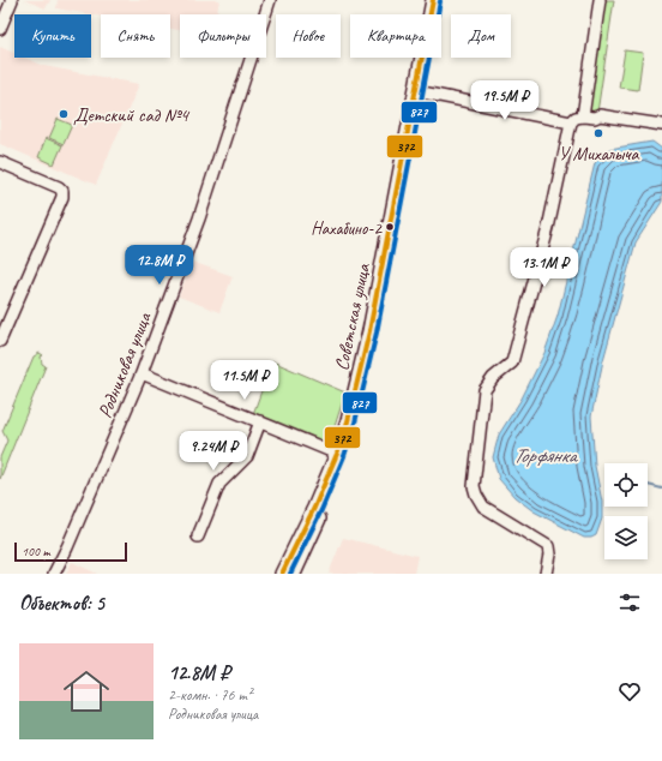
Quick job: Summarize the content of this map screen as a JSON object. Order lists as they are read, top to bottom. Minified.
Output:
{"streets":{"main road":["Советская улица"],"street":["Родниковая улица"]},"water":["Торфянка"],"places":["Детский сад №4","У Михалыча","Нахабино-2"],"lines":["transit line 372","transit line 827"],"scale_bar":"100 m","page":{"chip":["Купить","Снять","Фильтры","Новое","Квартира","Дом"],"price":["19.5M ₽","12.8M ₽","13.1M ₽","11.5M ₽","9.24M ₽"],"scale":"100 m","heading":"Объектов: 5","list":[{"name":"12.8M ₽","note":"2-комн. · 76 m² · Родниковая улица"}]}}
